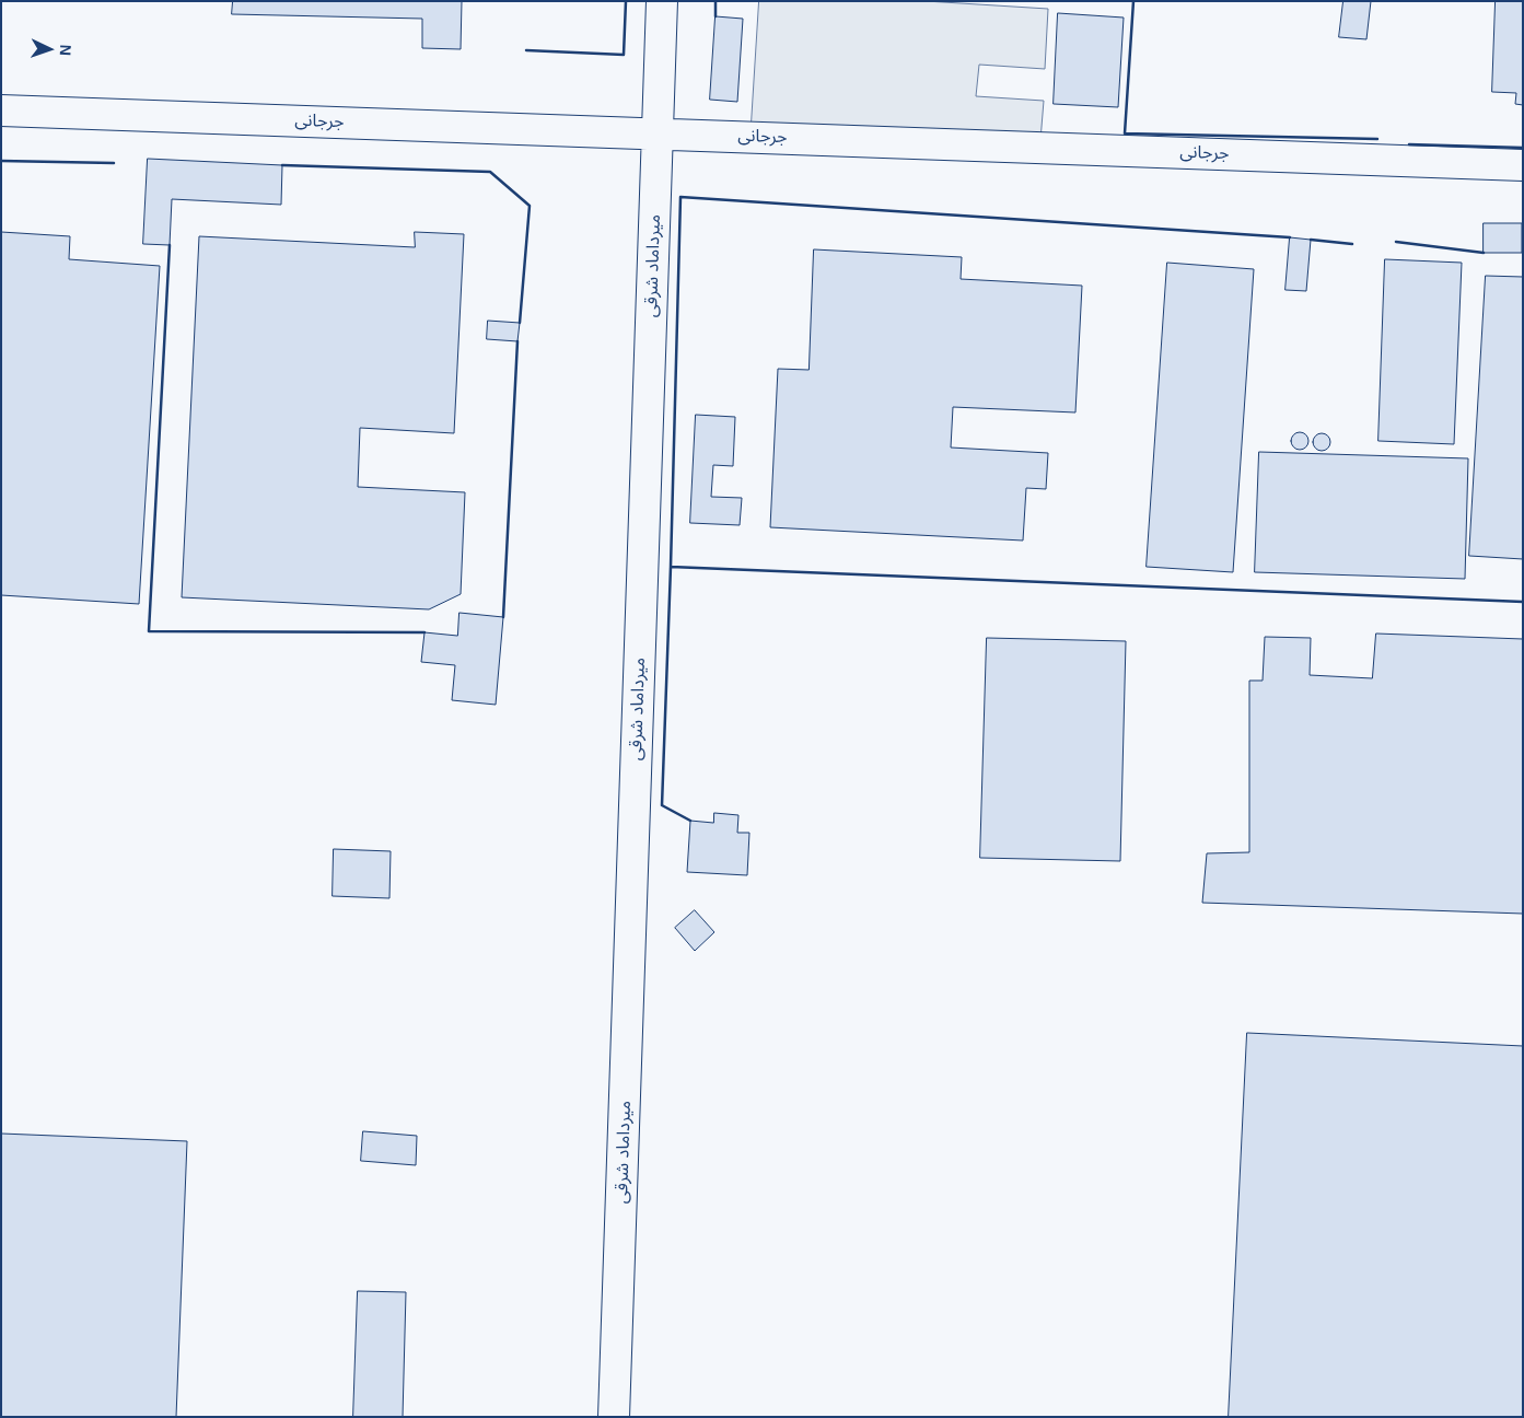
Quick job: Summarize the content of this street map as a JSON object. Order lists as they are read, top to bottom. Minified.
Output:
{"streets":{"street":["جرجانی","میرداماد شرقی"]},"crossings":[["جرجانی","میرداماد شرقی"]],"north":"right"}
